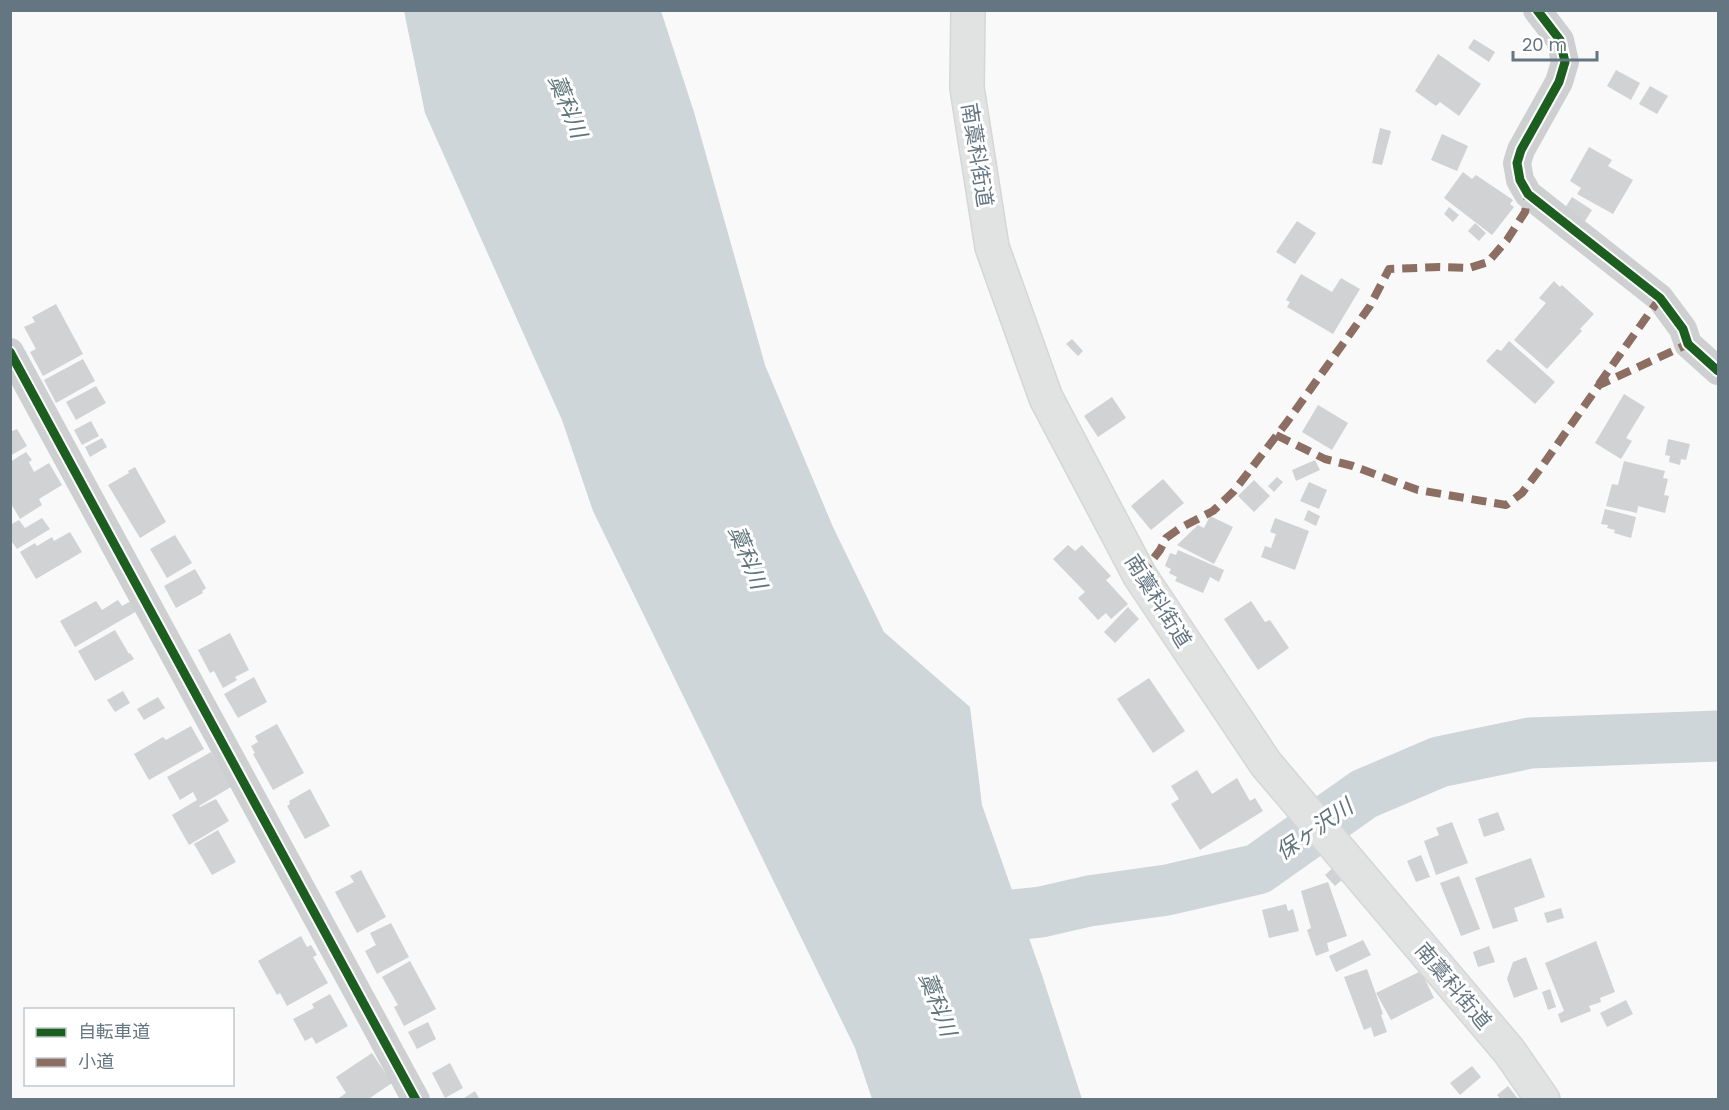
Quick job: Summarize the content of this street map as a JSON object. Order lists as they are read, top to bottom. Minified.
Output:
{"streets":{"main road":["南藁科街道"]},"water":["藁科川","保ヶ沢川"],"legend":["自転車道","小道"],"scale_bar":"20 m"}
